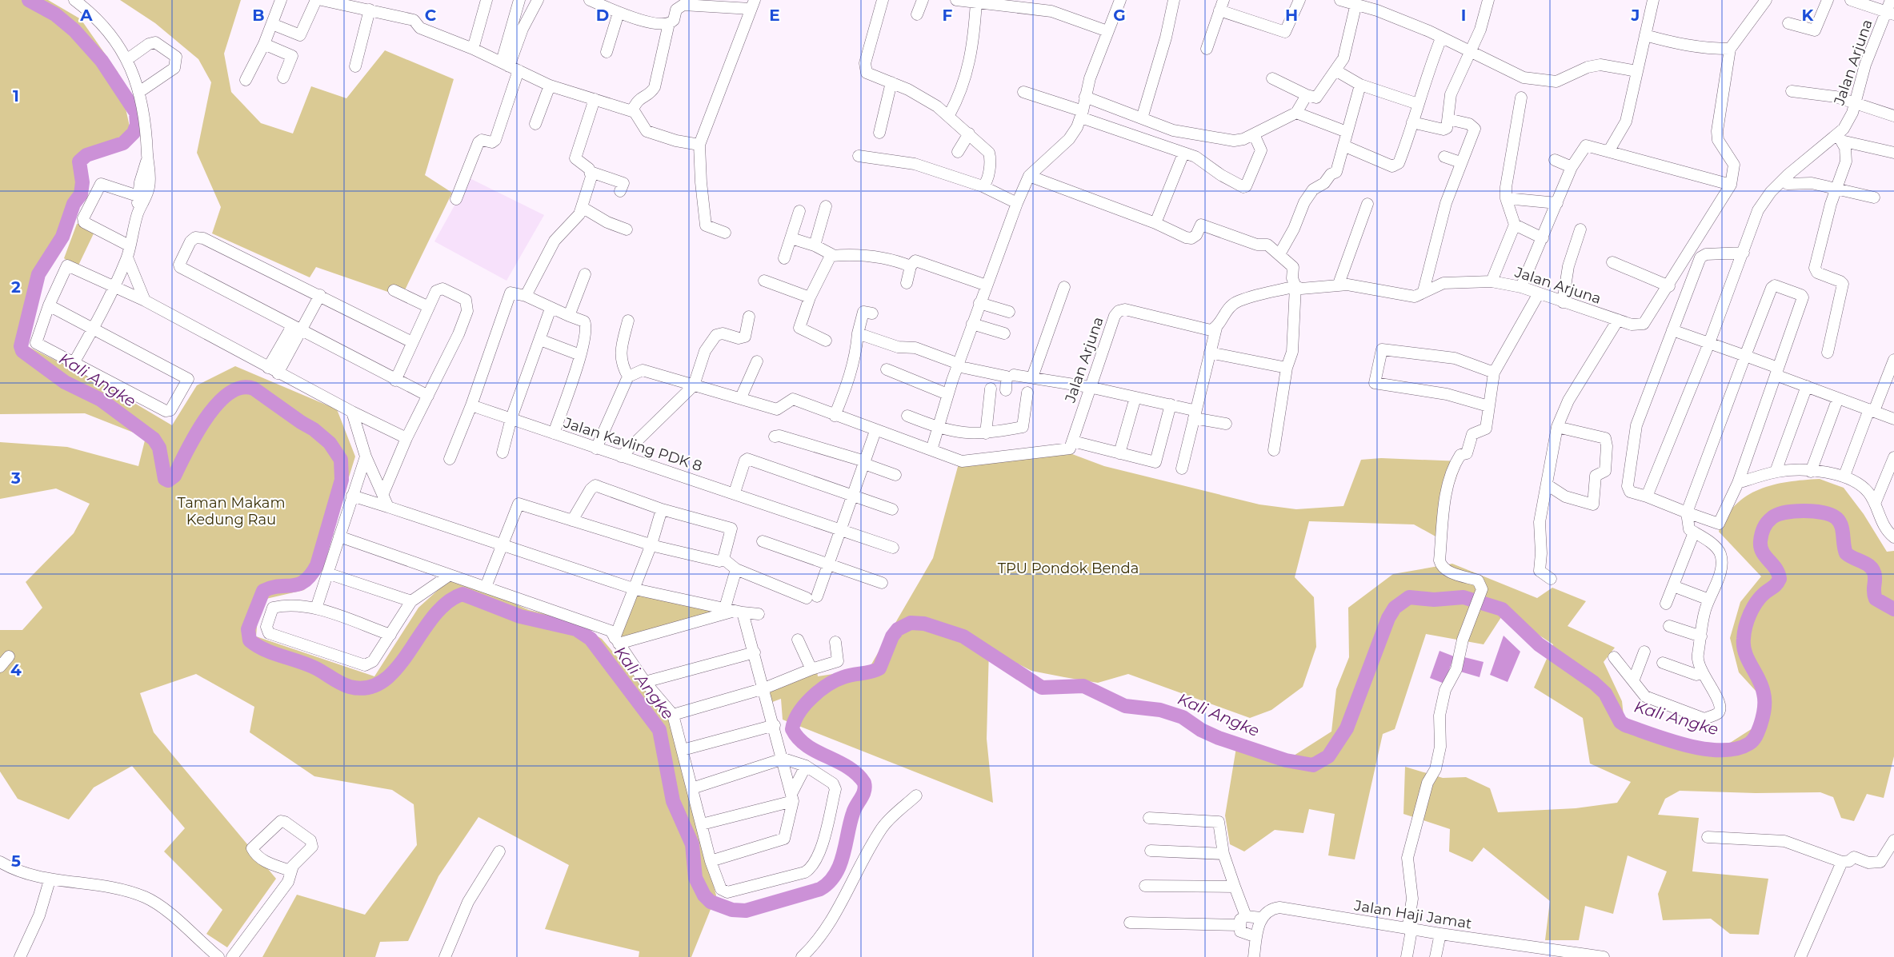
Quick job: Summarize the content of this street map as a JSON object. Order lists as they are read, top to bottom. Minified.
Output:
{"streets":{"street":["Jalan Arjuna","Jalan Kavling PDK 8","Jalan Haji Jamat"]},"water":["Kali Angke"],"parks":["Taman Makam Kedung Rau","TPU Pondok Benda"],"grid":{"columns":["A","B","C","D","E","F","G","H","I","J","K"],"rows":["1","2","3","4","5"]}}
